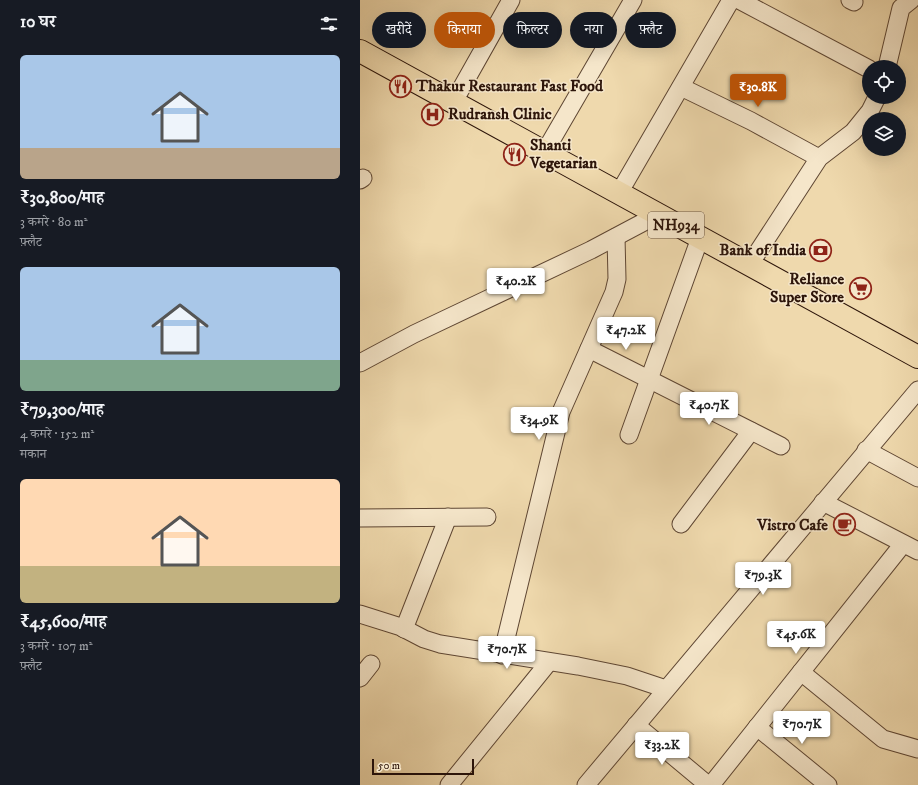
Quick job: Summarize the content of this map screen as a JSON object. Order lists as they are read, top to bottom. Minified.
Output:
{"streets":{"highway":["NH934"]},"places":{"restaurant":["Thakur Restaurant Fast Food","Shanti Vegetarian"],"hospital":["Rudransh Clinic"],"bank":["Bank of India"],"supermarket":["Reliance Super Store"],"cafe":["Vistro Cafe"]},"scale_bar":"50 m","page":{"heading":"10 घर","chip":["खरीदें","किराया","फ़िल्टर","नया","फ़्लैट"],"list":[{"name":"₹30,800/माह","note":"3 कमरे · 80 m² · फ़्लैट"},{"name":"₹79,300/माह","note":"4 कमरे · 152 m² · मकान"},{"name":"₹45,600/माह","note":"3 कमरे · 107 m² · फ़्लैट"}],"price":["₹30.8K","₹40.2K","₹47.2K","₹40.7K","₹34.9K","₹79.3K","₹45.6K","₹70.7K","₹70.7K","₹33.2K"],"scale":"50 m"}}
